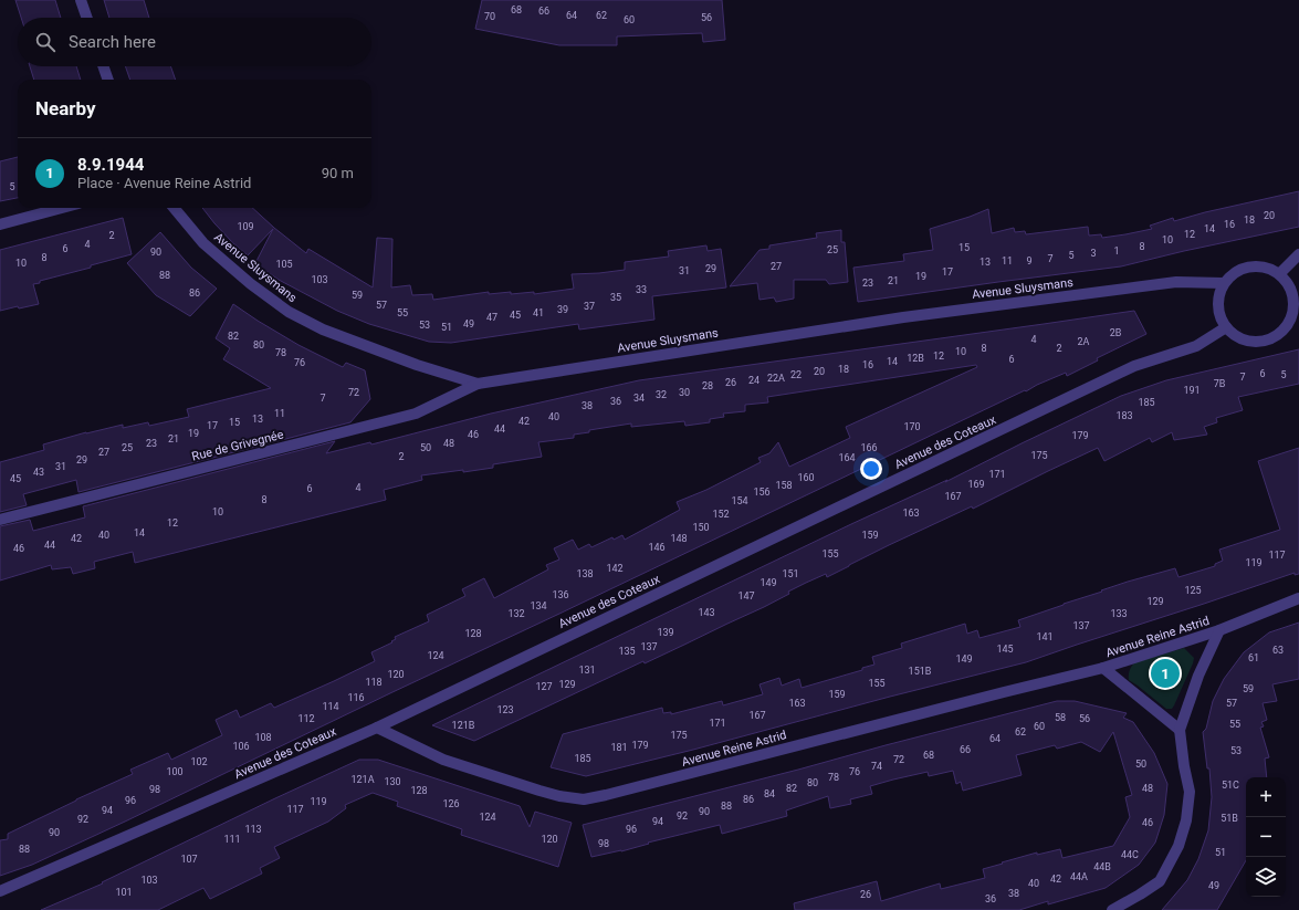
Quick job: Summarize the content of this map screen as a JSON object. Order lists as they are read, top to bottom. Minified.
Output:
{"streets":{"street":["Avenue Sluysmans","Avenue des Coteaux","Rue de Grivegnée","Avenue Reine Astrid"]},"crossings":[["Avenue Sluysmans","Avenue des Coteaux"],["Avenue Sluysmans","Rue de Grivegnée"],["Avenue des Coteaux","Avenue Reine Astrid"]],"house_numbers":["68","66","64","62","70","56","60","5","20","18","16","109","14","12","2","10","4","8","15","6","25","1","90","3","5","8","7","11","9","13","10","105","27","29","31","17","88","19","103","21","23","33","86","59","35","57","37","39","55","41","45","47","49","53","51","2B","82","4","2A","80","8","2","10","78","12","12B","6","14","76","16","18","20","6","22","5","7","22A","24","26","7B","28","191","72","30","32","7","34","36","185","38","11","183","40","13","42","15","17","170","44","19","46","179","21","23","48","25","50","166","27","175","2","164","29","31","43","171","160","45","169","158","4","6","156","167","8","154","10","163","152","12","150","14","40","159","42","148","44","146","46","155","117","119","142","138","151","149","125","136","147","129","134","143","132","133","137","139","128","141","137","145","63","135","124","61","149","131","151B","120","118","155","129","127","59","159","116","163","57","114","123","167","58","112","56","171","55","121B","60","62","175","108","64","179","106","181","66","53","68","185","72","102","50","74","100","76","78","121A","130","80","51C","82","48","98","128","84","86","96","119","126","88","117","94","90","92","124","51B","92","94","46","113","96","90","111","120","98","88","51","44C","107","44B","44A","42","103","40","49","101","38","26","36"],"page":{"search":"Search here","heading":"Nearby","list":[{"mark":"1","name":"8.9.1944","note":"Place · Avenue Reine Astrid","value":"90 m"}],"pins":"1","map_buttons":["+","−"]}}
